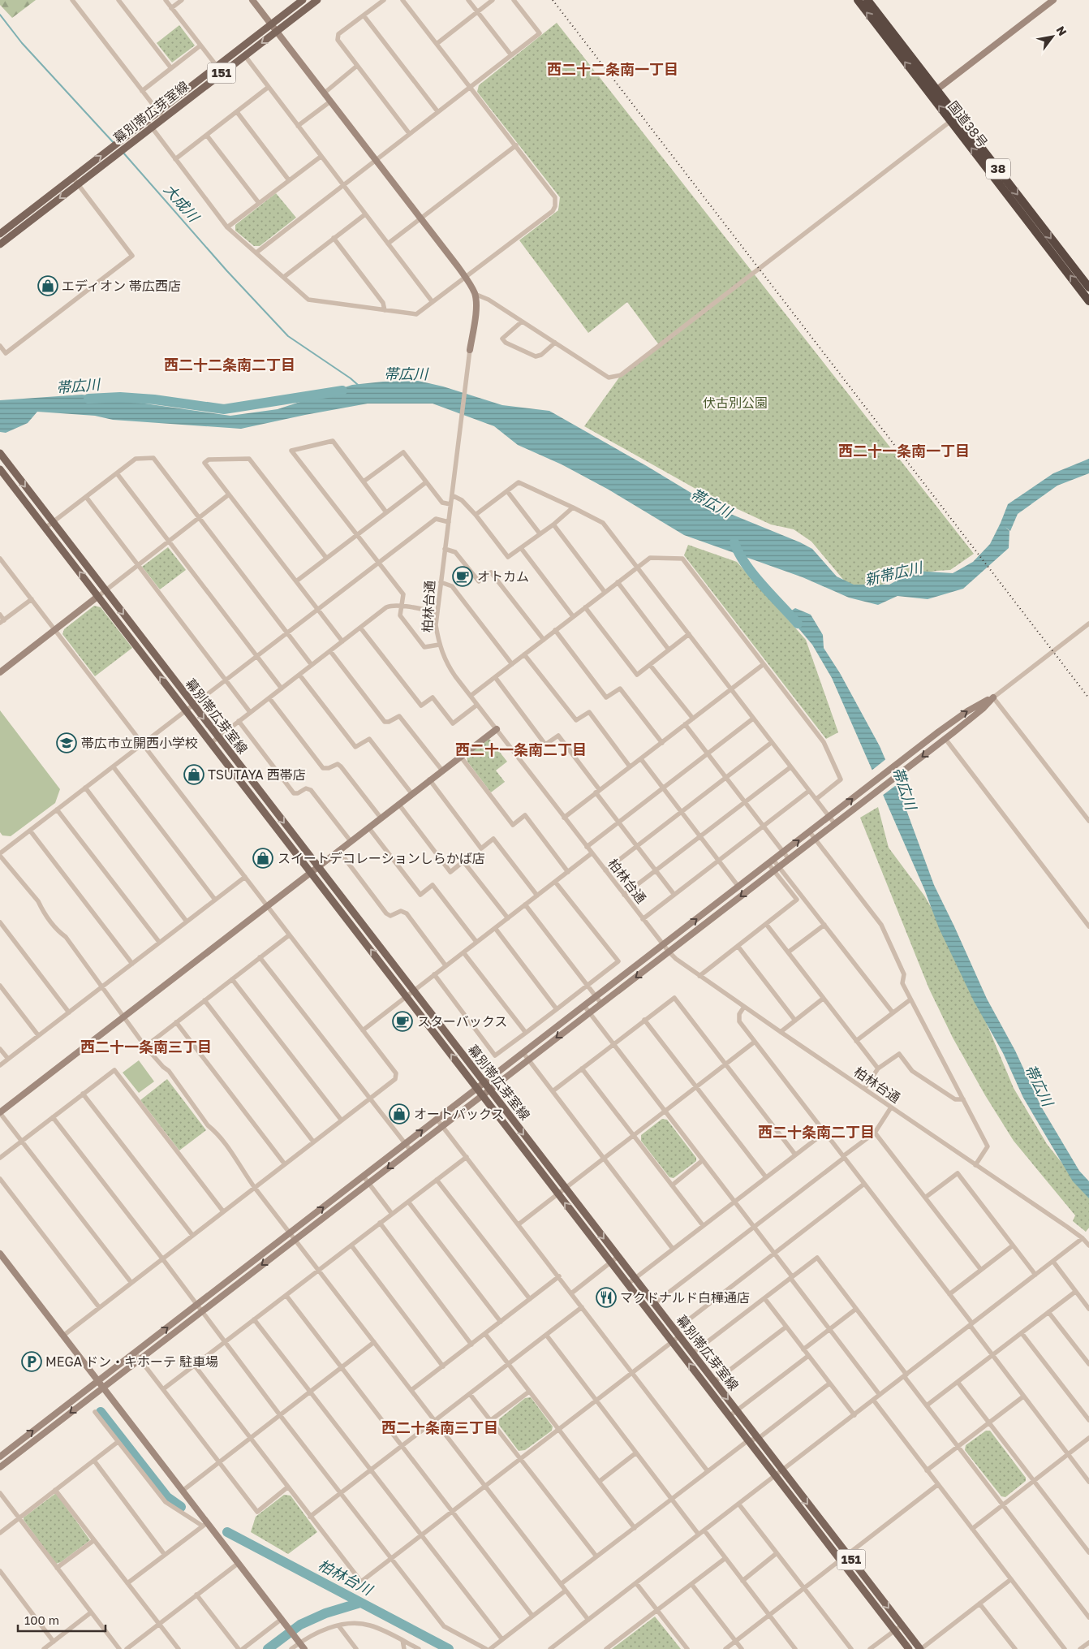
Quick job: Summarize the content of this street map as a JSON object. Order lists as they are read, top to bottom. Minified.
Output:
{"streets":{"highway":["国道38号","38"],"main road":["151","幕別帯広芽室線"],"street":["柏林台通"]},"districts":["西二十二条南一丁目","西二十二条南二丁目","西二十一条南一丁目","西二十一条南二丁目","西二十一条南三丁目","西二十条南二丁目","西二十条南三丁目"],"water":["大成川","帯広川","新帯広川","柏林台川"],"parks":["伏古別公園"],"places":{"shop":["エディオン 帯広西店","TSUTAYA 西帯店","スイートデコレーションしらかば店","オートバックス"],"cafe":["オトカム","スターバックス"],"school or university":["帯広市立開西小学校"],"restaurant":["マクドナルド白樺通店"],"parking":["MEGA ドン・キホーテ 駐車場"]},"scale_bar":"100 m","north":"top right"}
